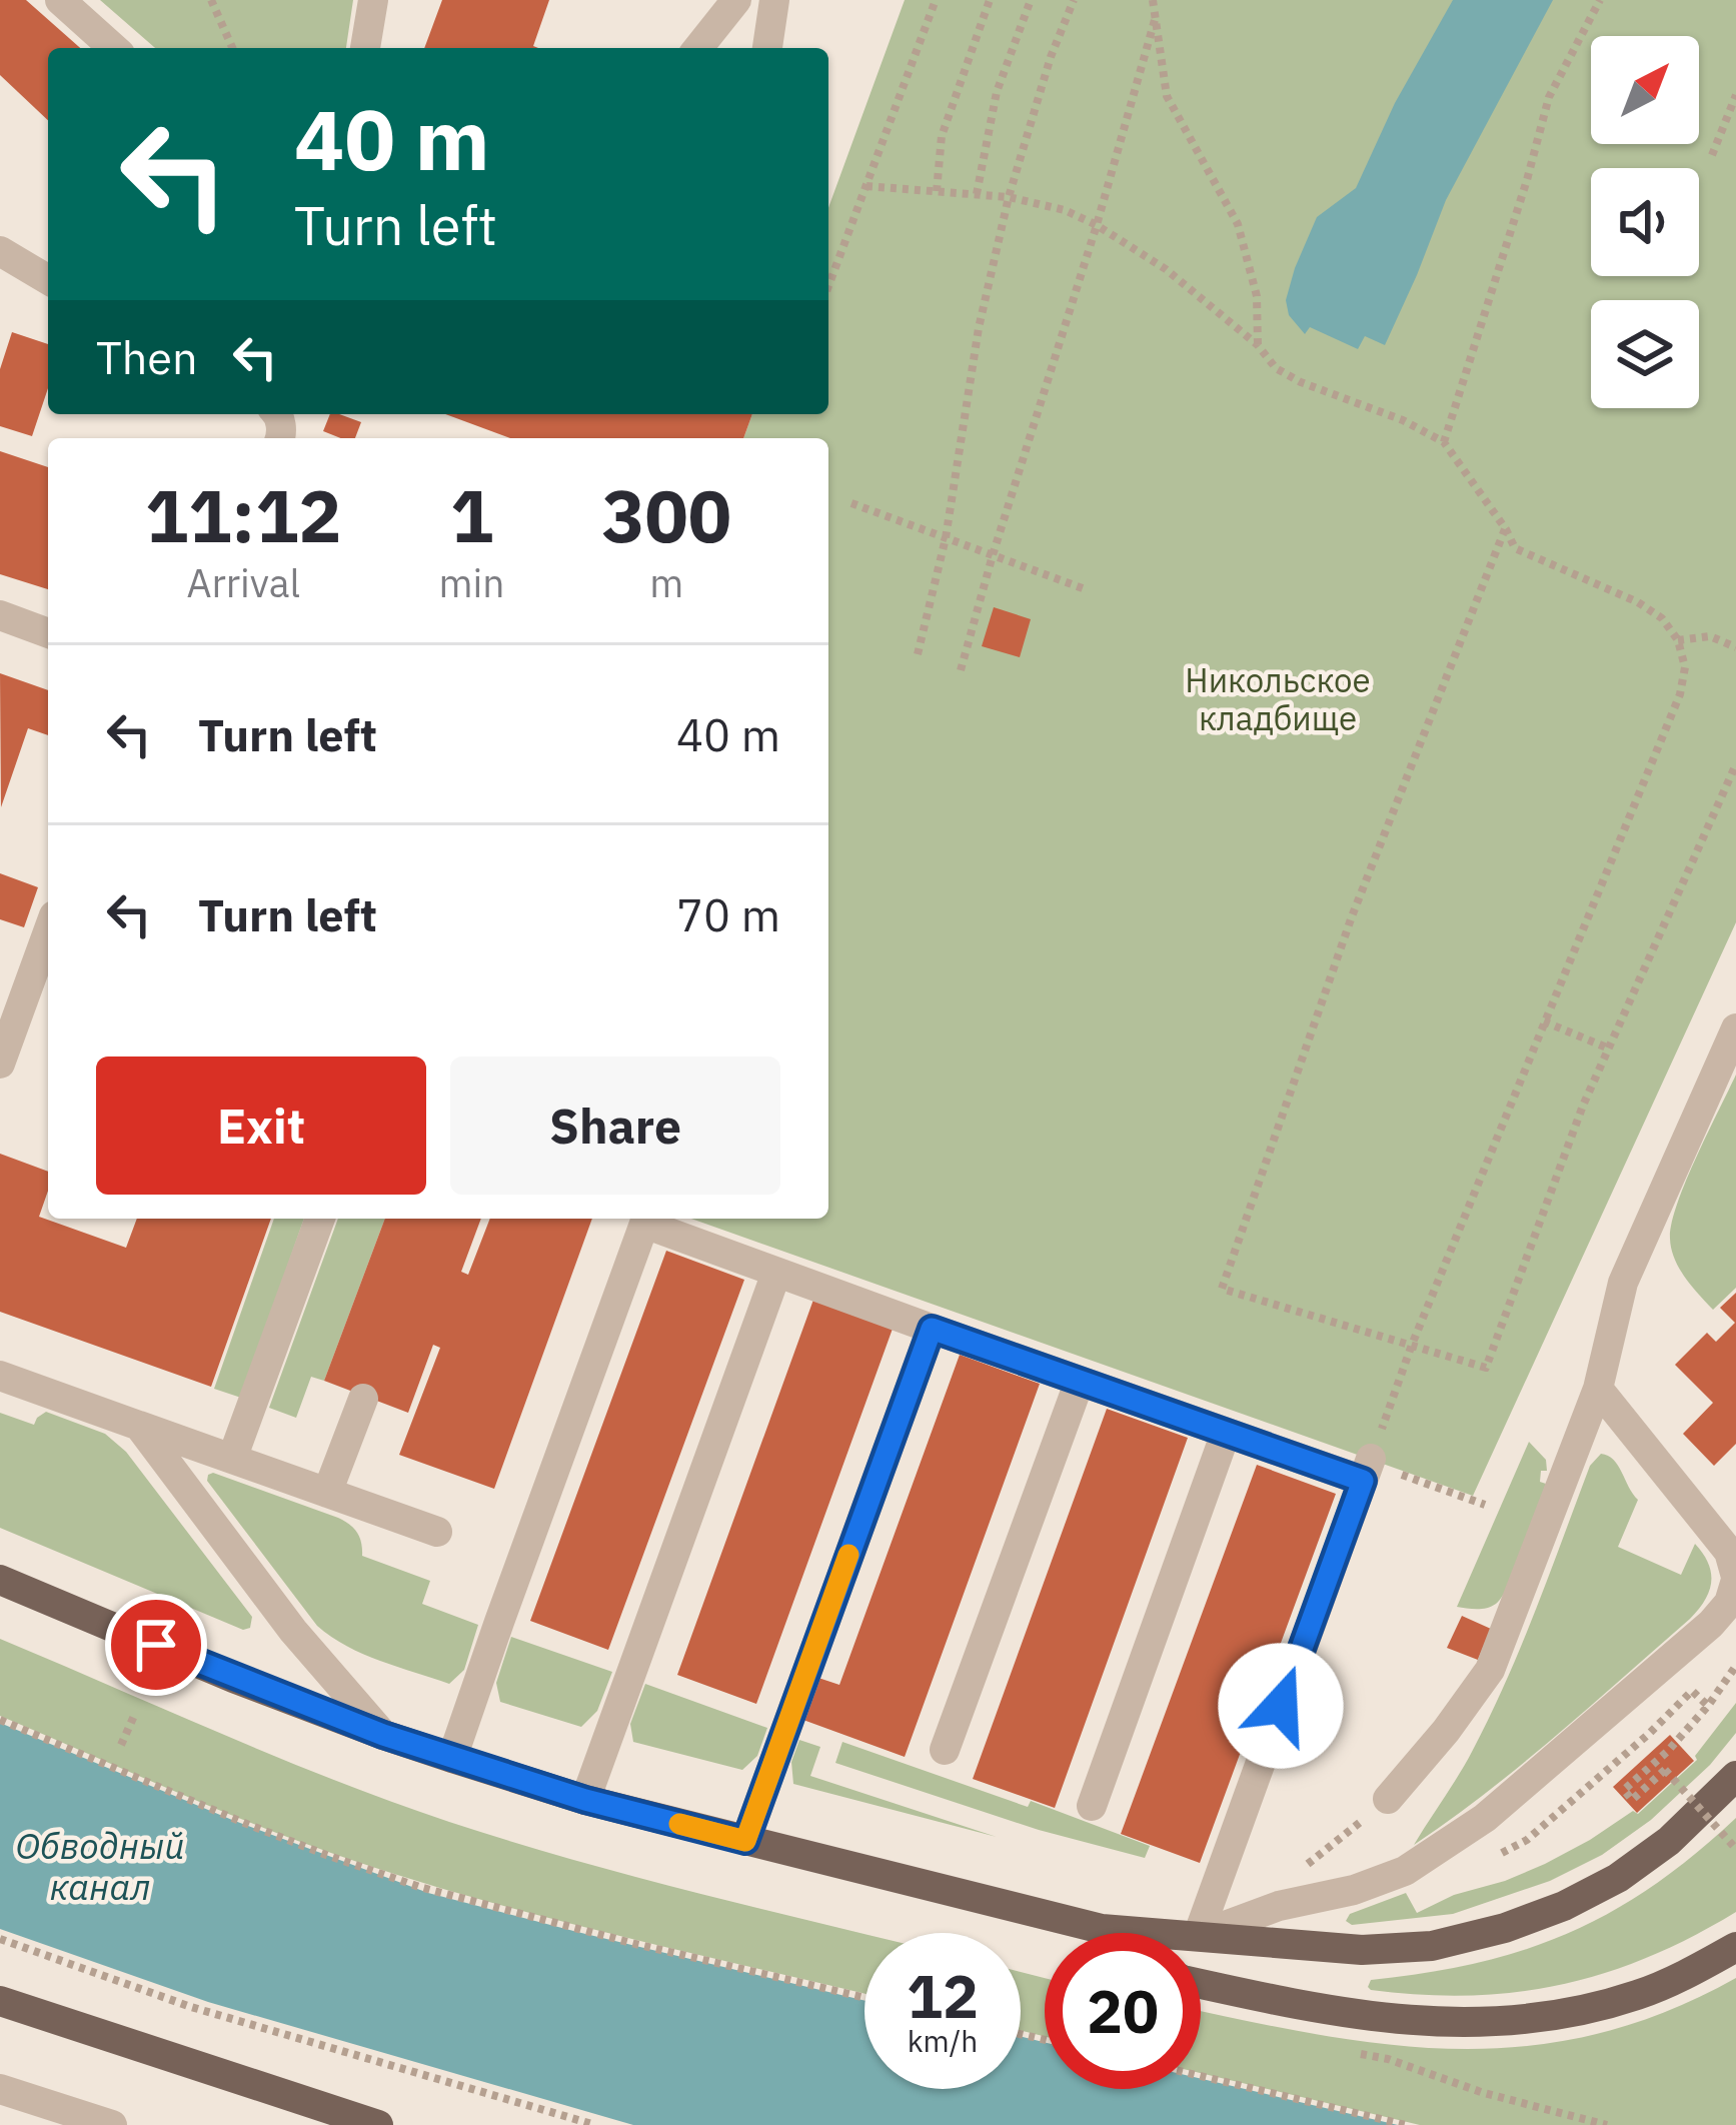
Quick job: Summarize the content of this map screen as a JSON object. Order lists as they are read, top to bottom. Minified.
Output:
{"water":["Обводный канал"],"parks":["Никольское кладбище"],"north":"top right","page":{"turn":["40 m","Turn left"],"then":"Then","eta":["11:12","Arrival","1","min","300","m"],"list":[{"name":"Turn left","value":"40 m"},{"name":"Turn left","value":"70 m"}],"buttons":["Exit","Share"],"speed":"12 km/h","limit":"20"}}
